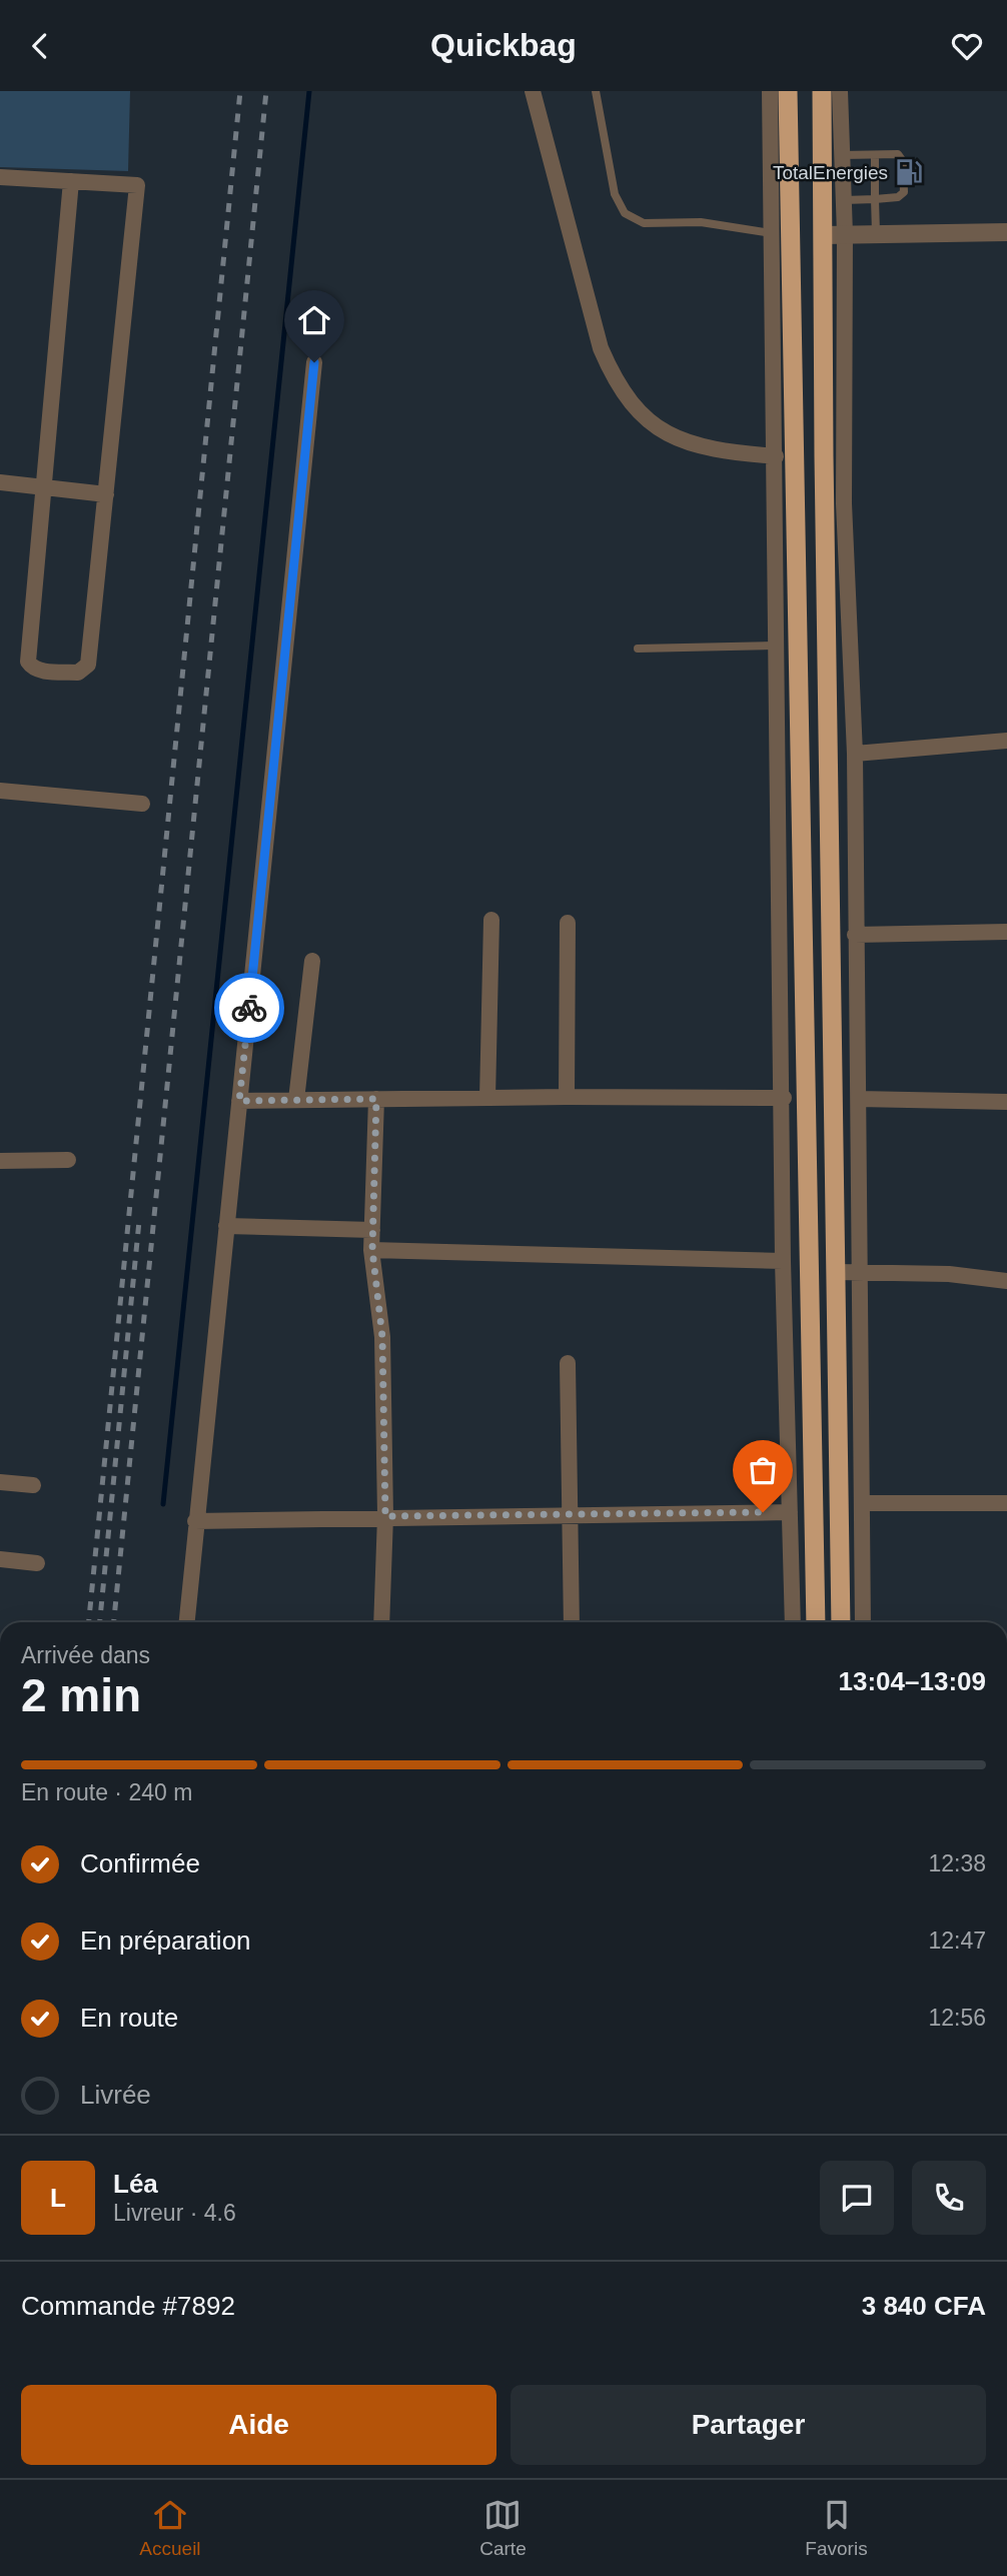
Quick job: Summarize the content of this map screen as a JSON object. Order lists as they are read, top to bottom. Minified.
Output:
{"places":{"fuel station":["TotalEnergies"]},"page":{"header":"Quickbag","heading":["2 min","Arrivée dans","13:04–13:09"],"panel":["Léa","Livreur · 4.6","Commande #7892","3 840 CFA"],"bar":"En route · 240 m","list":[["Confirmée","12:38"],["En préparation","12:47"],["En route","12:56"],"Livrée"],"round":"L","buttons":["Aide","Partager"],"tabs":["Accueil","Carte","Favoris"]}}
